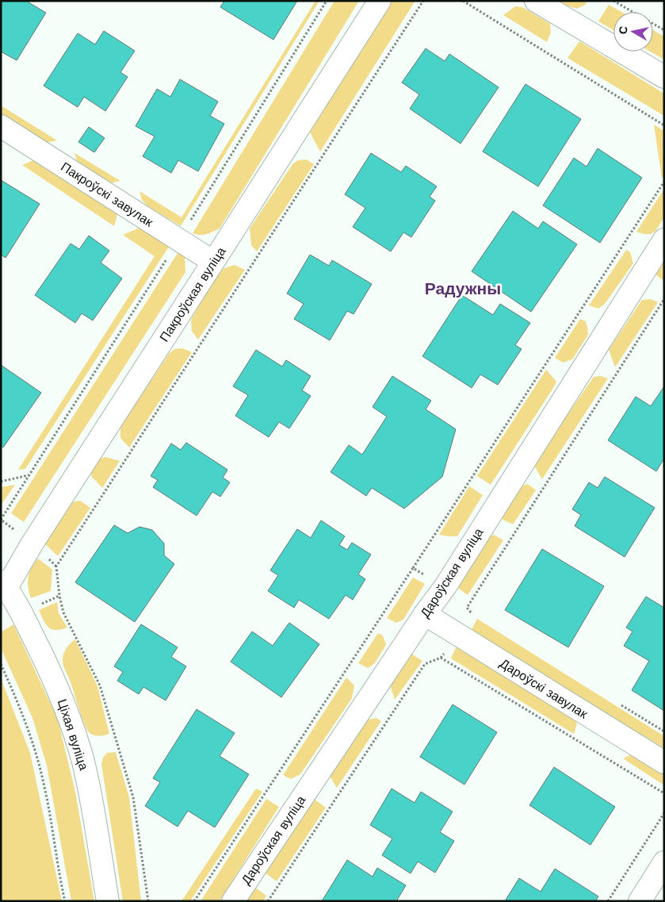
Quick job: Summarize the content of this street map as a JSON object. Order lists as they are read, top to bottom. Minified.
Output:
{"streets":{"street":["Пакроўскі завулак","Пакроўская вуліца","Дароўская вуліца","Дароўскі завулак","Ціхая вуліца"]},"crossings":[["Пакроўскі завулак","Пакроўская вуліца"],["Пакроўская вуліца","Ціхая вуліца"],["Дароўская вуліца","Дароўскі завулак"]],"districts":["Радужны"],"north":"left"}
